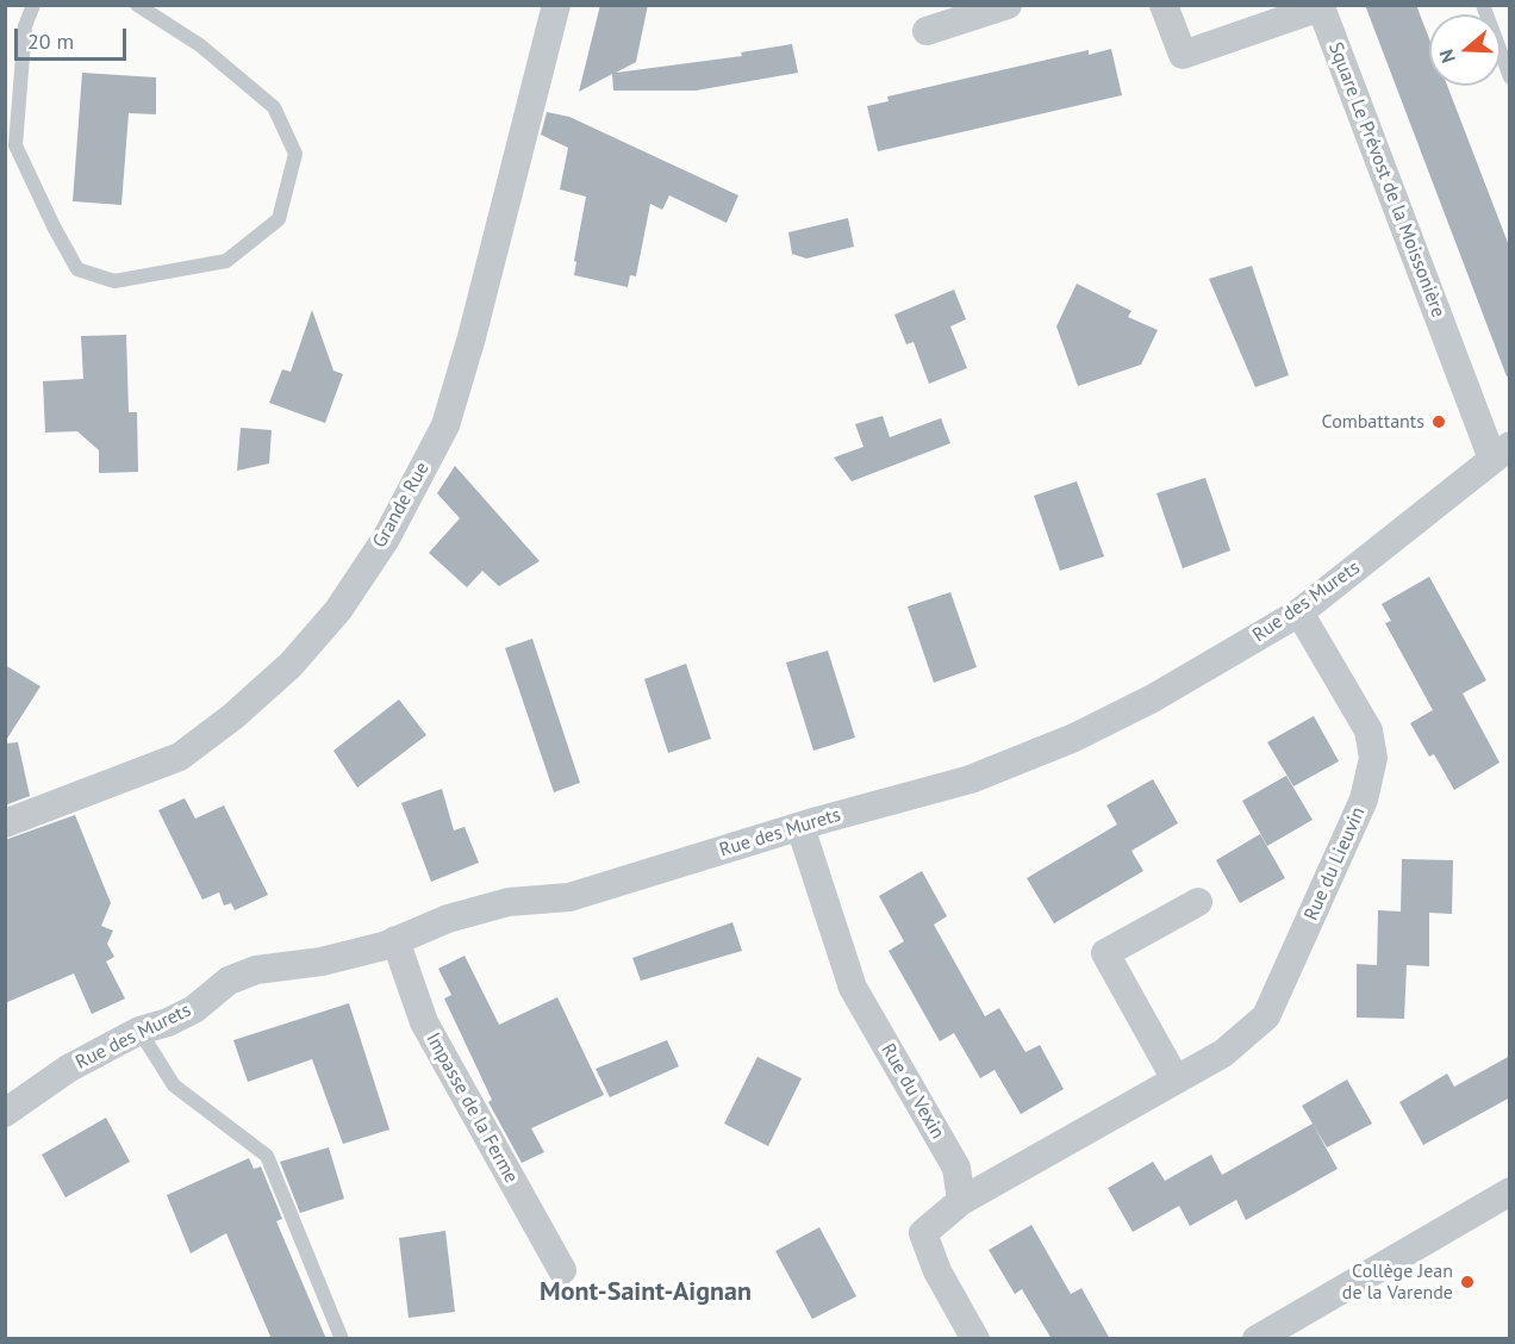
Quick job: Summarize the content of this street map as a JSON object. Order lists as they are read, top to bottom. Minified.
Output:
{"streets":{"street":["Square Le Prévost de la Moissonière","Grande Rue","Rue des Murets","Rue du Lieuvin","Rue du Vexin","Impasse de la Ferme"]},"crossings":[["Square Le Prévost de la Moissonière","Rue des Murets"],["Rue des Murets","Rue du Lieuvin"],["Rue des Murets","Rue du Vexin"],["Rue des Murets","Impasse de la Ferme"],["Rue du Lieuvin","Rue du Vexin"]],"districts":["Mont-Saint-Aignan"],"places":["Combattants","Collège Jean de la Varende"],"scale_bar":"20 m","north":"left"}
